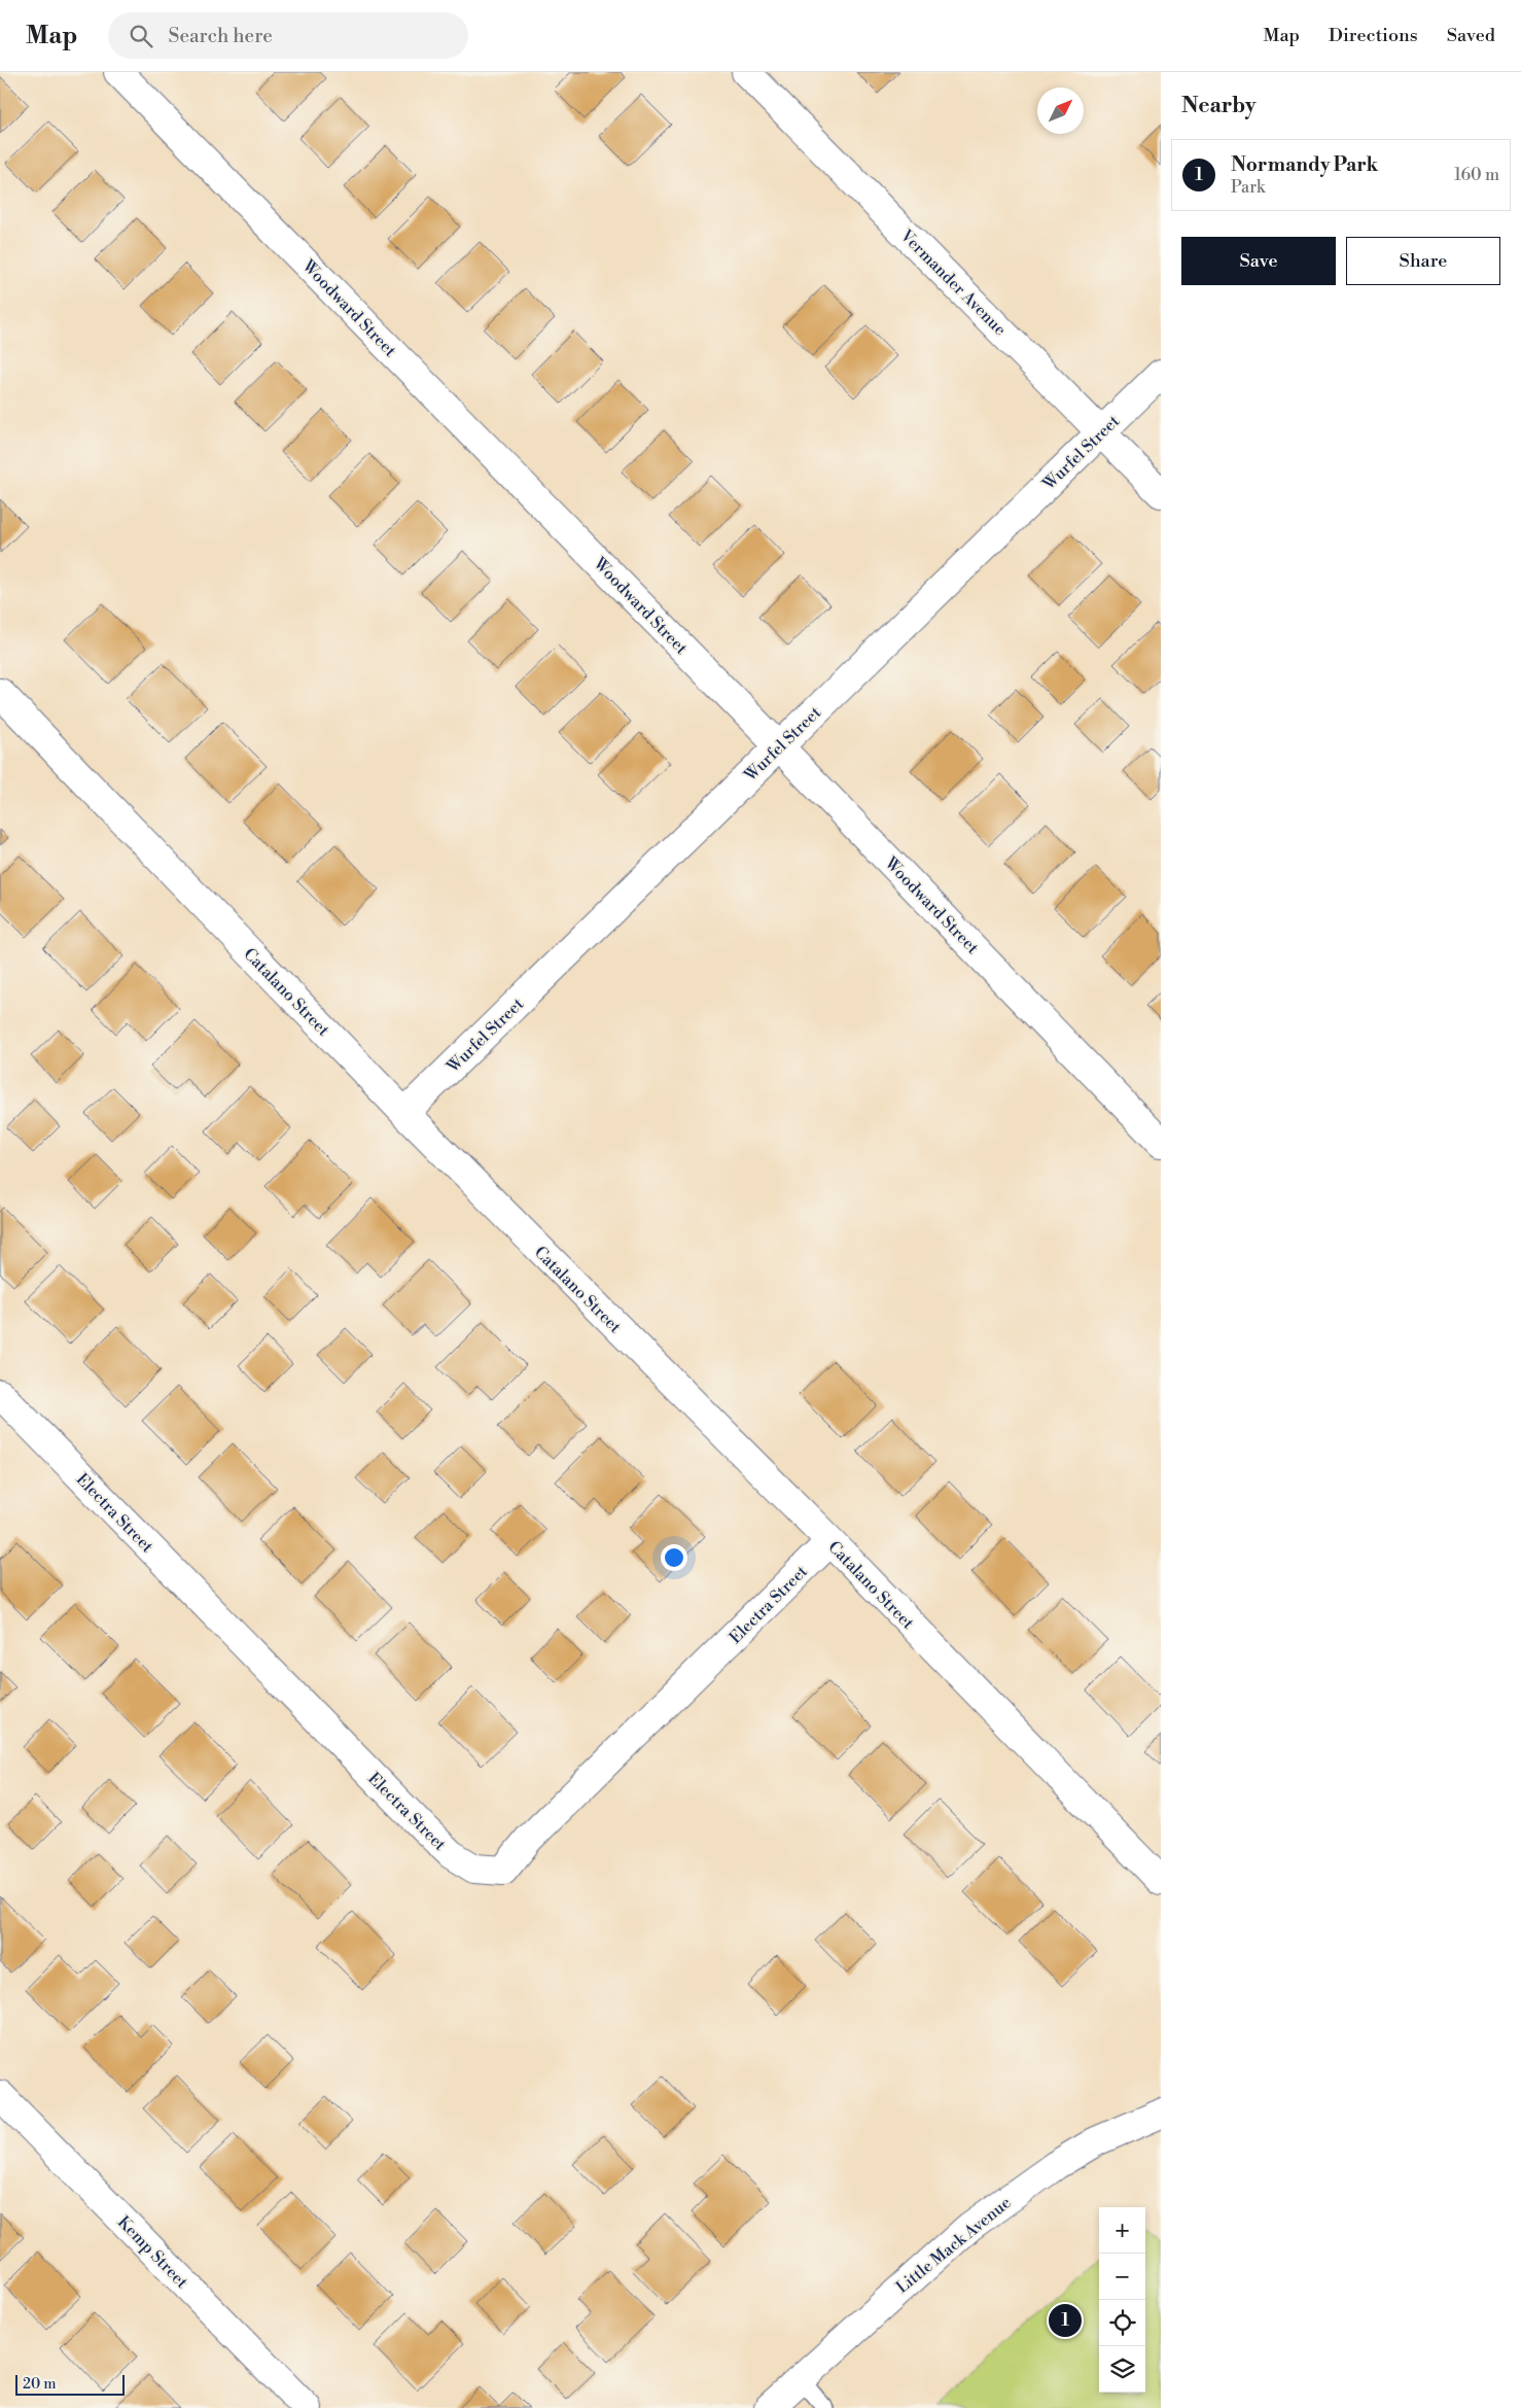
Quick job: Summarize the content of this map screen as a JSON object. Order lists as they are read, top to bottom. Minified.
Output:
{"streets":{"street":["Vermander Avenue","Woodward Street","Wurfel Street","Catalano Street","Electra Street","Little Mack Avenue","Kemp Street"]},"crossings":[["Vermander Avenue","Wurfel Street"],["Woodward Street","Wurfel Street"],["Wurfel Street","Catalano Street"],["Catalano Street","Electra Street"]],"scale_bar":"20 m","north":"top right","page":{"header":"Map","search":"Search here","nav":["Map","Directions","Saved"],"heading":"Nearby","list":[{"mark":"1","name":"Normandy Park","note":"Park","value":"160 m"}],"buttons":["Save","Share"],"map_buttons":["+","−"],"pins":"1","scale":"20 m"}}
